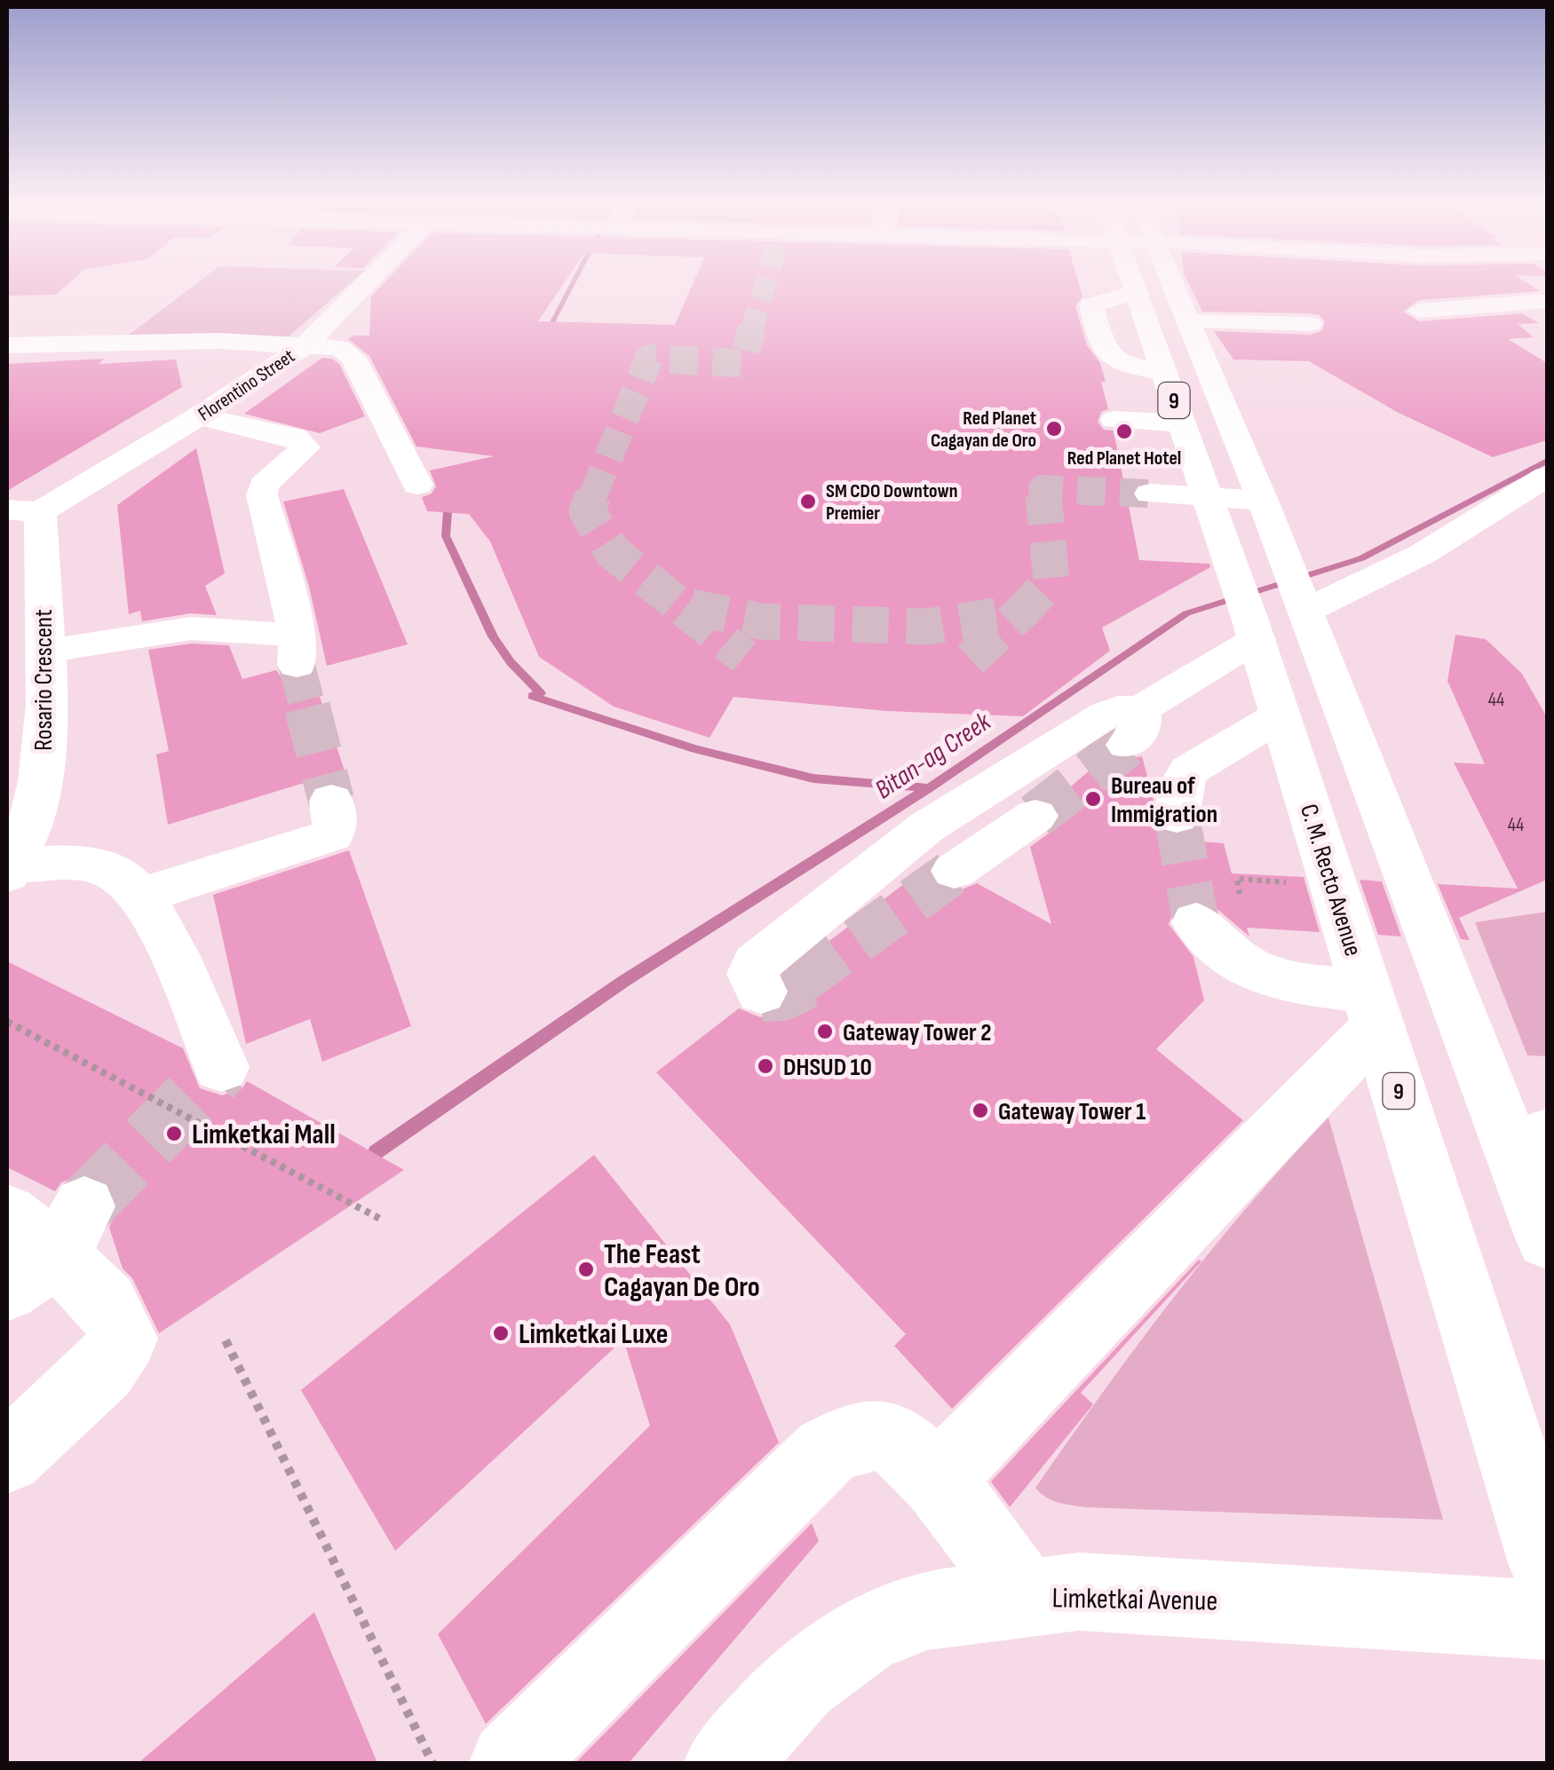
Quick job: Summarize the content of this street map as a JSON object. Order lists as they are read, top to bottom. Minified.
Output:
{"streets":{"main road":["Florentino Street","9","Rosario Crescent","C. M. Recto Avenue","Limketkai Avenue"]},"crossings":[["Florentino Street","Rosario Crescent"]],"water":["Bitan-ag Creek"],"places":["Red Planet Cagayan de Oro","Red Planet Hotel","SM CDO Downtown Premier","Bureau of Immigration","Gateway Tower 2","DHSUD 10","Gateway Tower 1","Limketkai Mall","The Feast Cagayan De Oro","Limketkai Luxe"],"house_numbers":["44","44"]}
